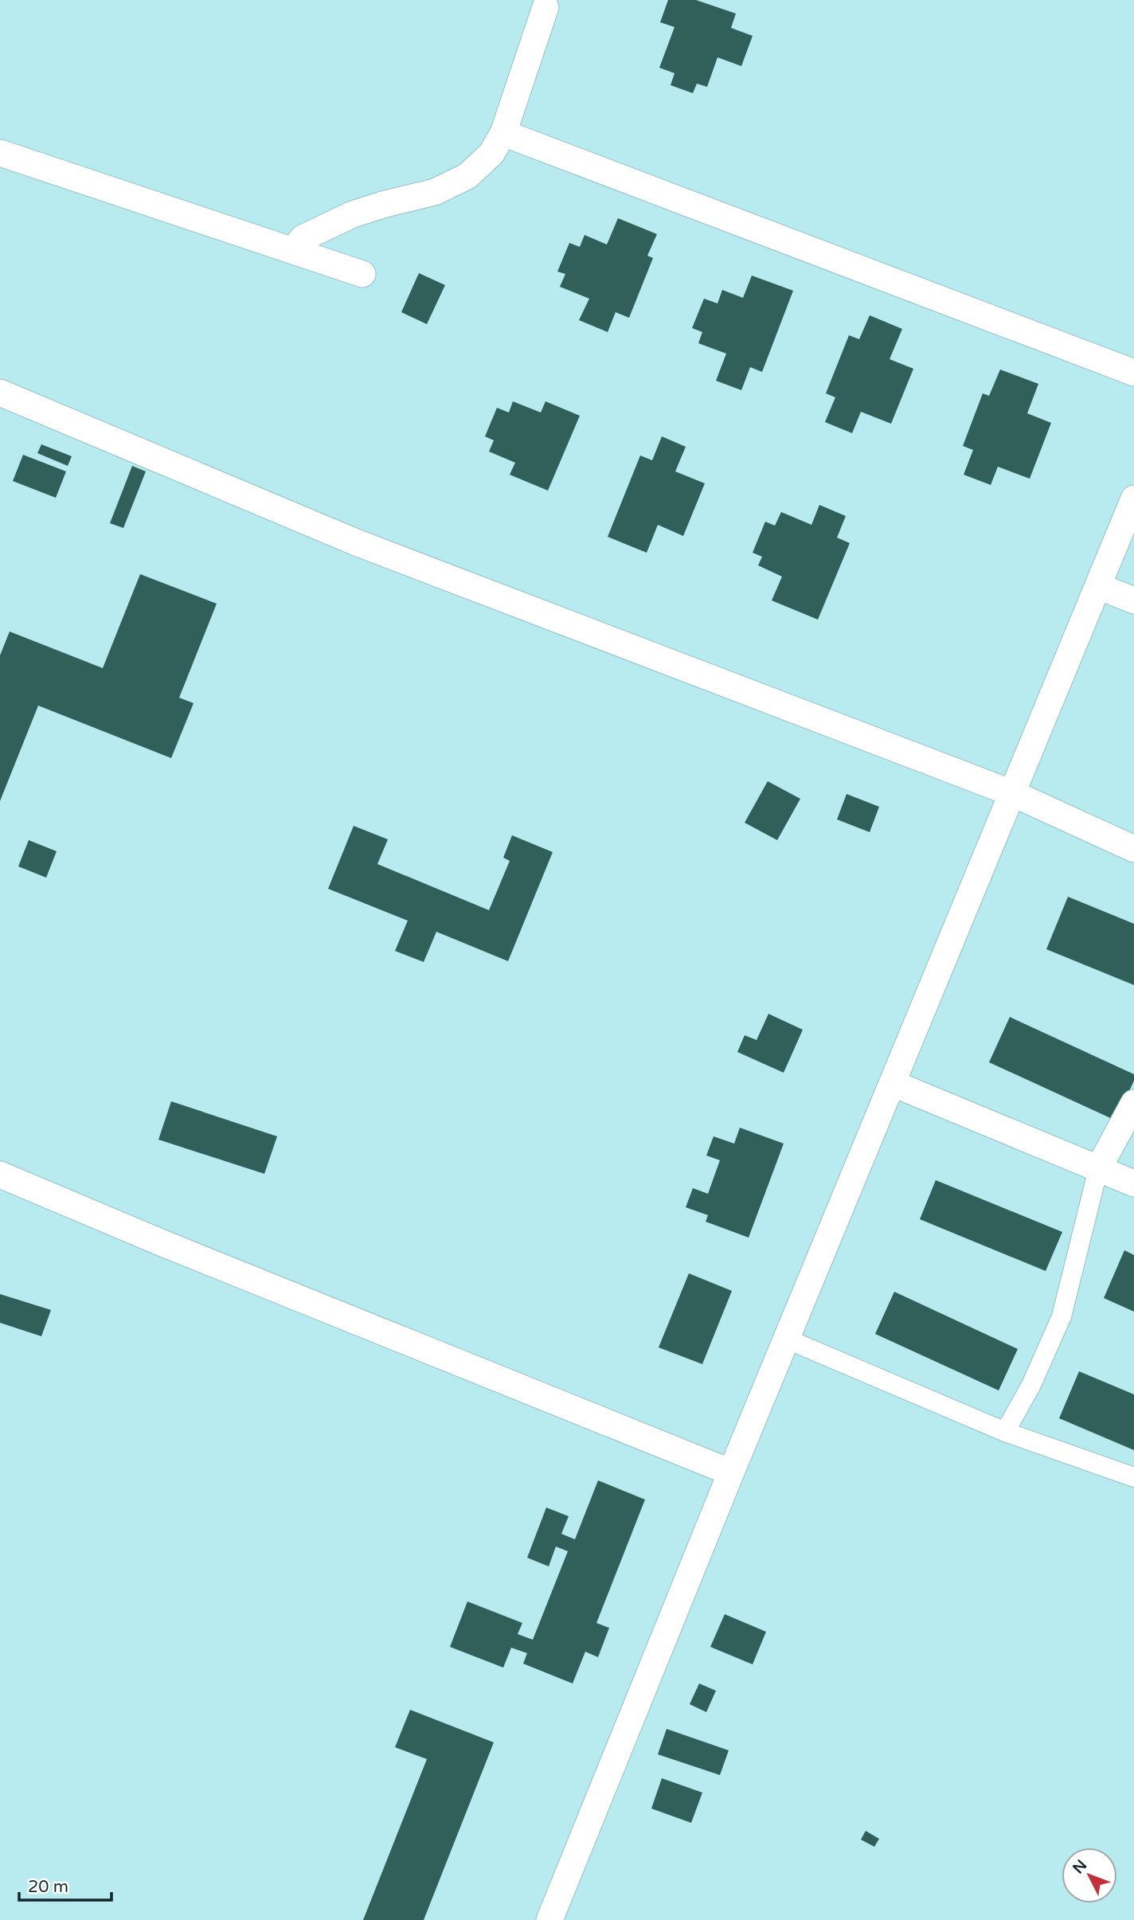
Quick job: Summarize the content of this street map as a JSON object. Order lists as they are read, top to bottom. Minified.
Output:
{"scale_bar":"20 m","north":"top left"}
